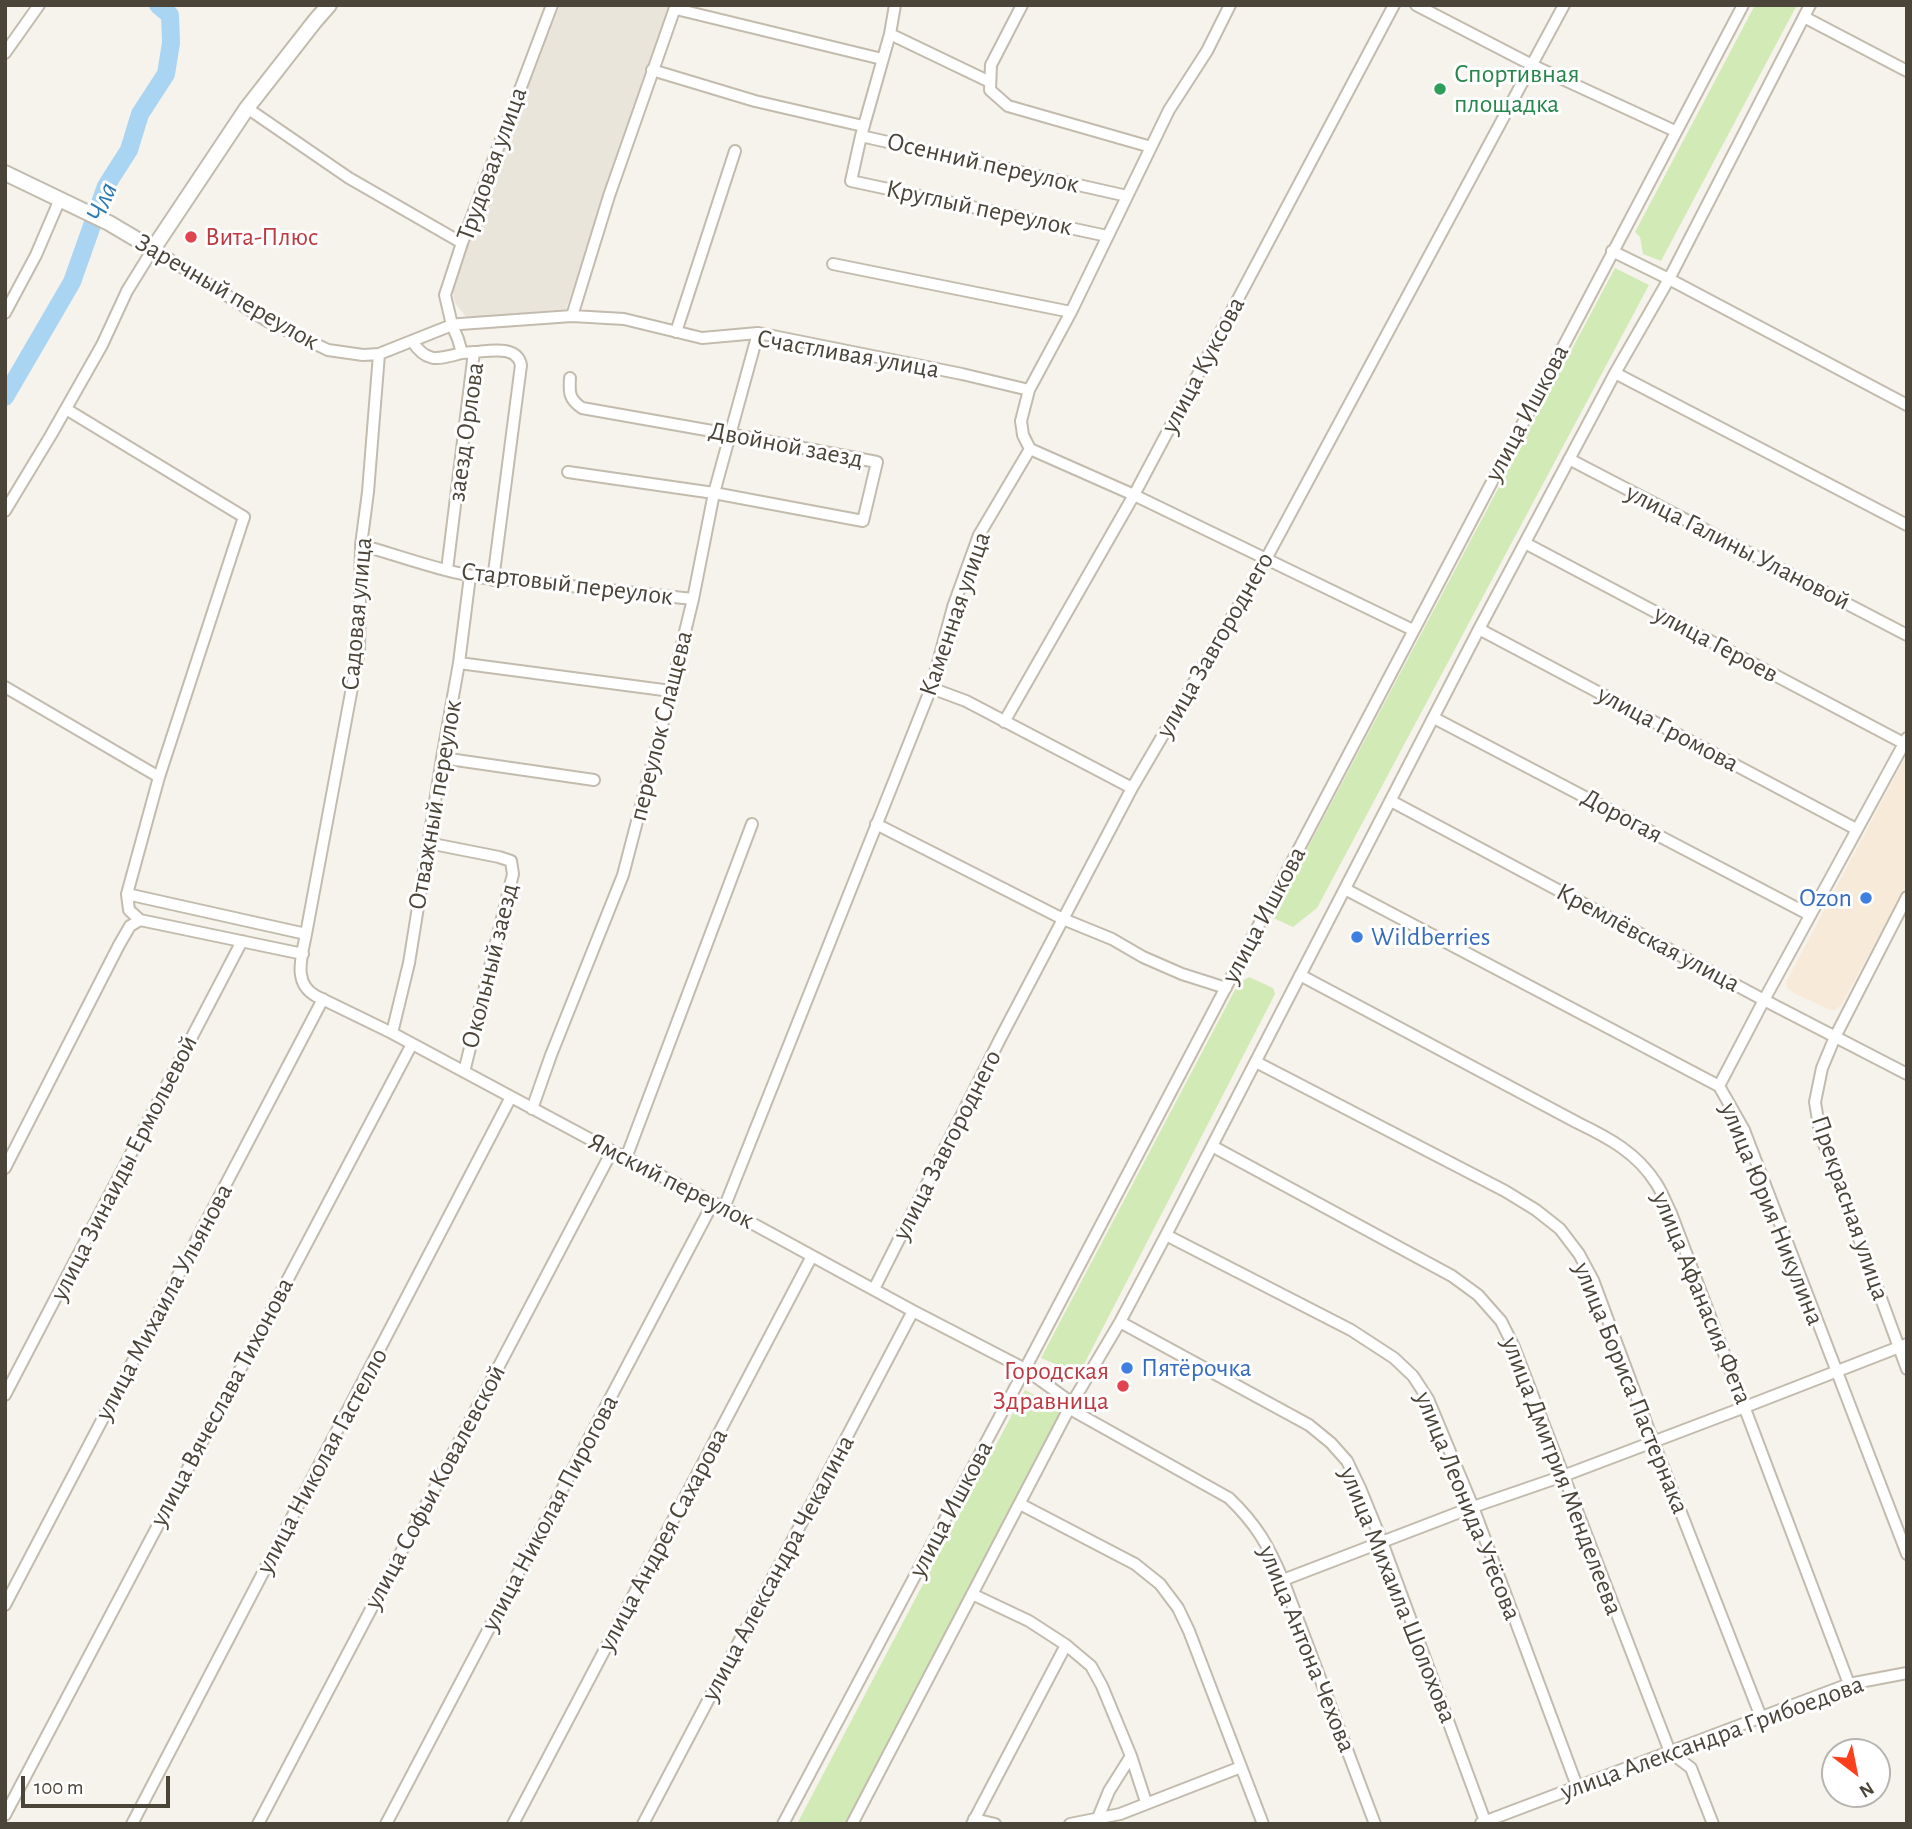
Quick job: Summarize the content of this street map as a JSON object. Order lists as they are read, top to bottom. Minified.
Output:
{"streets":{"street":["Осенний переулок","Трудовая улица","Круглый переулок","Заречный переулок","Счастливая улица","улица Куксова","улица Ишкова","заезд Орлова","Двойной заезд","улица Галины Улановой","Стартовый переулок","Садовая улица","Каменная улица","улица Героев","улица Завгороднего","переулок Слащева","улица Громова","Отважный переулок","Дорогая","Кремлёвская улица","Окольный заезд","улица Зинаиды Ермольевой","Ямский переулок","Прекрасная улица","улица Юрия Никулина","улица Афанасия Фета","улица Михаила Ульянова","улица Бориса Пастернака","улица Вячеслава Тихонова","улица Николая Гастелло","улица Дмитрия Менделеева","улица Софьи Ковалевской","улица Леонида Утёсова","улица Николая Пирогова","улица Андрея Сахарова","улица Александра Чекалина","улица Михаила Шолохова","улица Антона Чехова","улица Александра Грибоедова"]},"crossings":[["Осенний переулок","Круглый переулок"],["Трудовая улица","Счастливая улица"],["Трудовая улица","заезд Орлова"],["Заречный переулок","Счастливая улица"],["Заречный переулок","Садовая улица"],["Счастливая улица","Садовая улица"],["Счастливая улица","переулок Слащева"],["улица Ишкова","Ямский переулок"],["улица Ишкова","улица Антона Чехова"],["заезд Орлова","Стартовый переулок"],["Двойной заезд","переулок Слащева"],["Стартовый переулок","Садовая улица"],["Стартовый переулок","переулок Слащева"],["Стартовый переулок","Отважный переулок"],["Садовая улица","Ямский переулок"],["Садовая улица","улица Михаила Ульянова"],["Каменная улица","Ямский переулок"],["Каменная улица","улица Николая Пирогова"],["улица Героев","улица Юрия Никулина"],["улица Завгороднего","Ямский переулок"],["переулок Слащева","Ямский переулок"],["улица Громова","улица Юрия Никулина"],["Отважный переулок","Окольный заезд"],["Отважный переулок","Ямский переулок"],["Дорогая","улица Юрия Никулина"],["Кремлёвская улица","Прекрасная улица"],["Кремлёвская улица","улица Юрия Никулина"],["Окольный заезд","Ямский переулок"],["Ямский переулок","улица Михаила Ульянова"],["Ямский переулок","улица Вячеслава Тихонова"],["Ямский переулок","улица Николая Гастелло"],["Ямский переулок","улица Софьи Ковалевской"],["Ямский переулок","улица Николая Пирогова"],["Ямский переулок","улица Андрея Сахарова"],["Ямский переулок","улица Александра Чекалина"],["Ямский переулок","улица Антона Чехова"],["улица Афанасия Фета","улица Александра Грибоедова"],["улица Бориса Пастернака","улица Александра Грибоедова"],["улица Дмитрия Менделеева","улица Александра Грибоедова"],["улица Леонида Утёсова","улица Александра Грибоедова"],["улица Михаила Шолохова","улица Александра Грибоедова"]],"water":["Чла"],"places":["Спортивная площадка","Вита-Плюс","Ozon","Wildberries","Пятёрочка","Городская Здравница"],"scale_bar":"100 m","north":"bottom right"}
